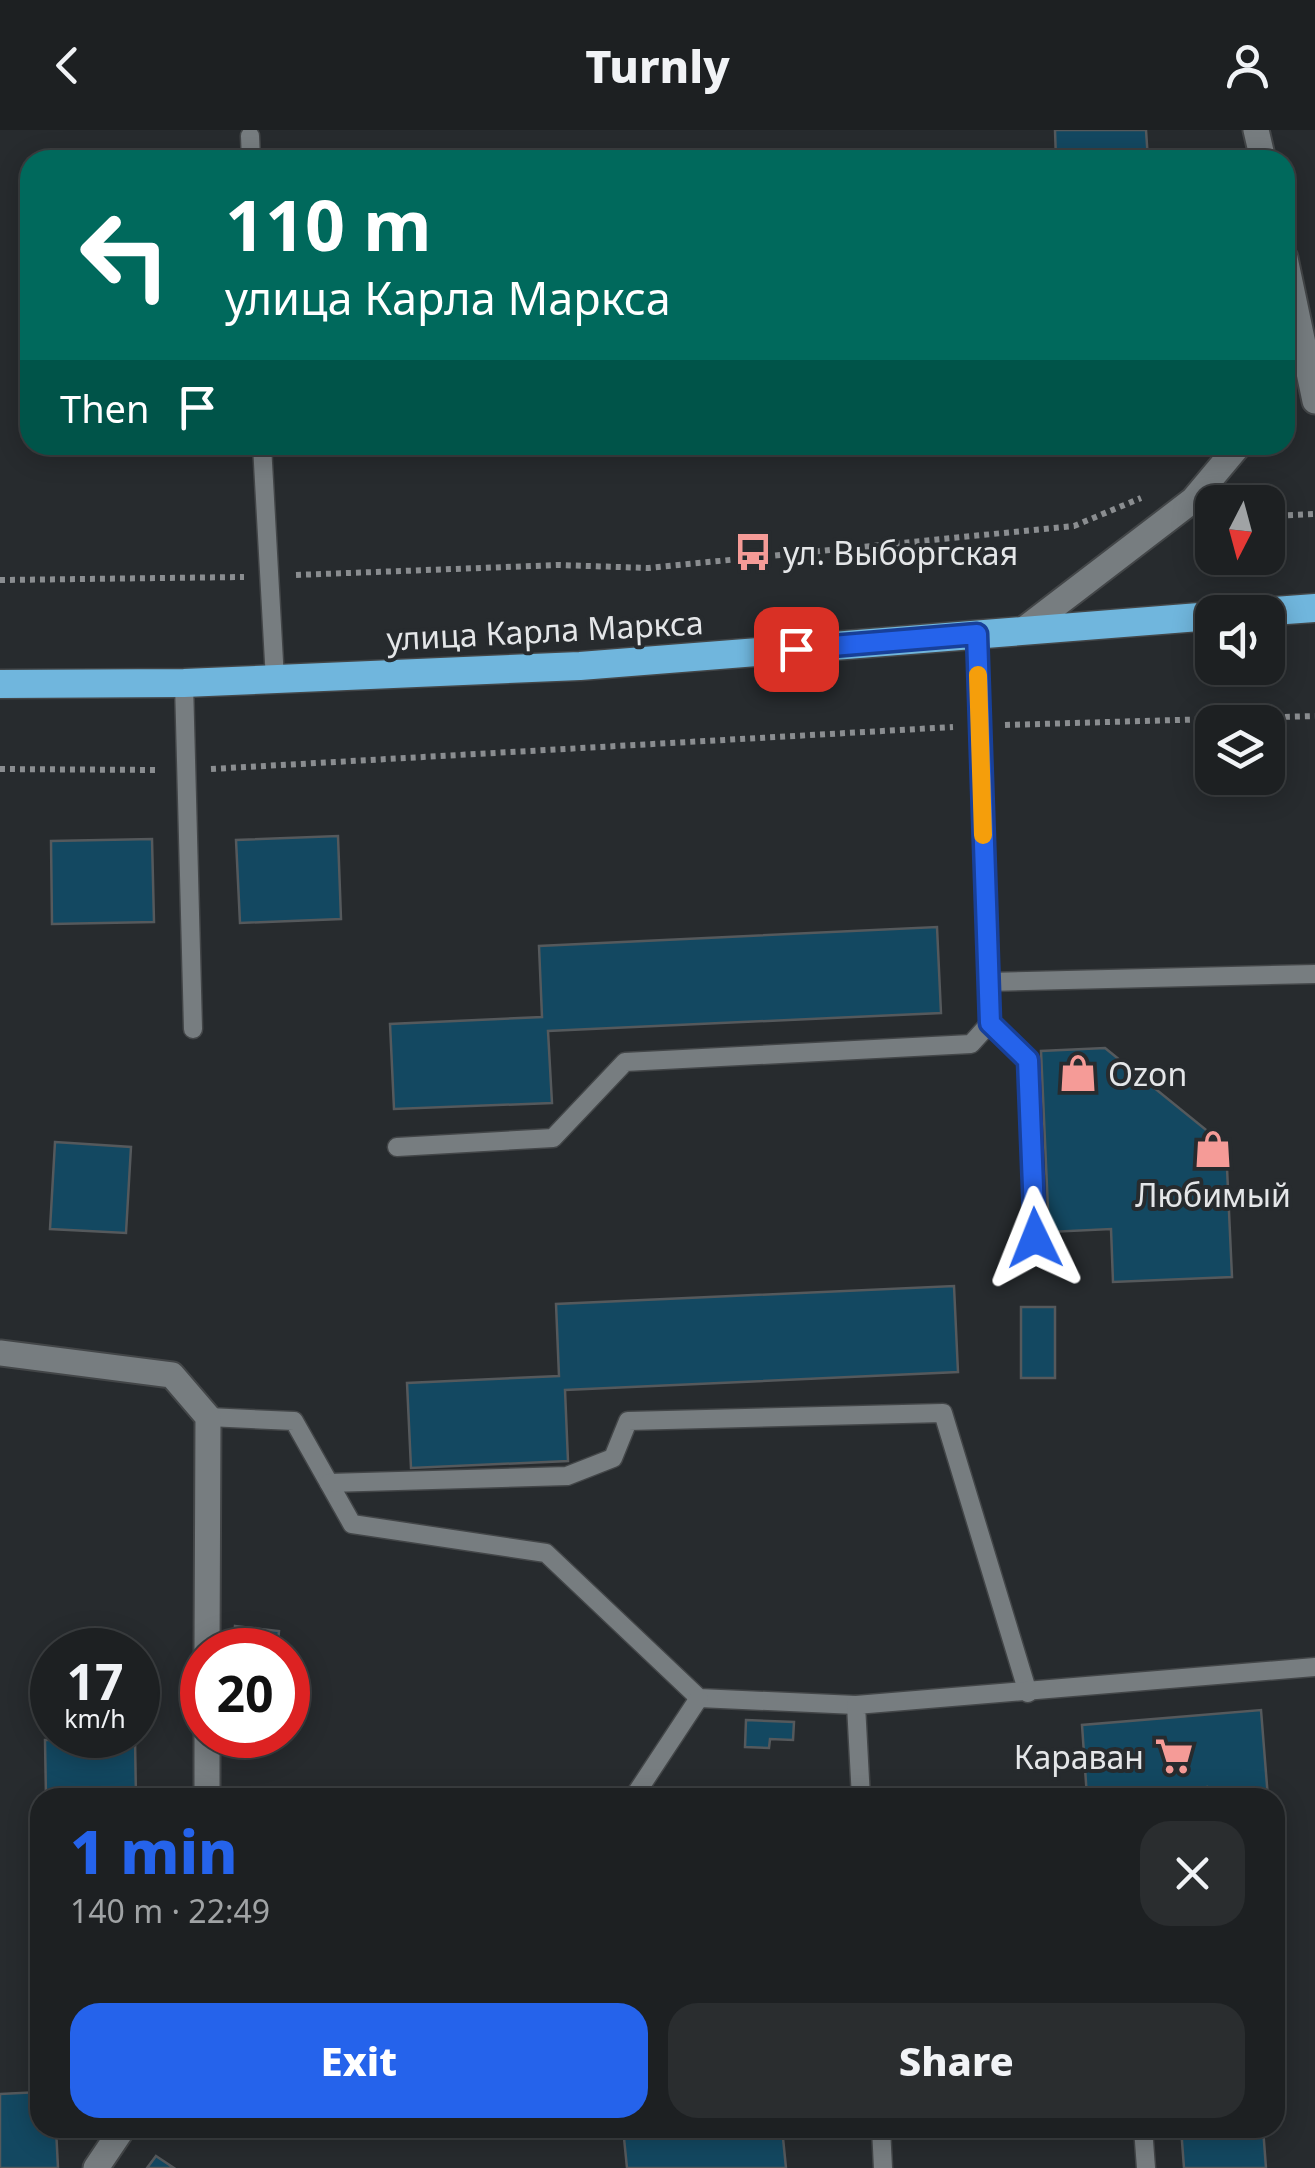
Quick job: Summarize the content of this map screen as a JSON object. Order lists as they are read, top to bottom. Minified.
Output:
{"streets":{"highway":["улица Карла Маркса"]},"places":{"bus stop":["ул. Выборгская"],"shop":["Ozon","Любимый"],"supermarket":["Караван"]},"north":"bottom","page":{"header":"Turnly","turn":["110 m","улица Карла Маркса"],"then":"Then","speed":"17 km/h","limit":"20","heading":["1 min","140 m · 22:49"],"buttons":["Exit","Share"]}}
